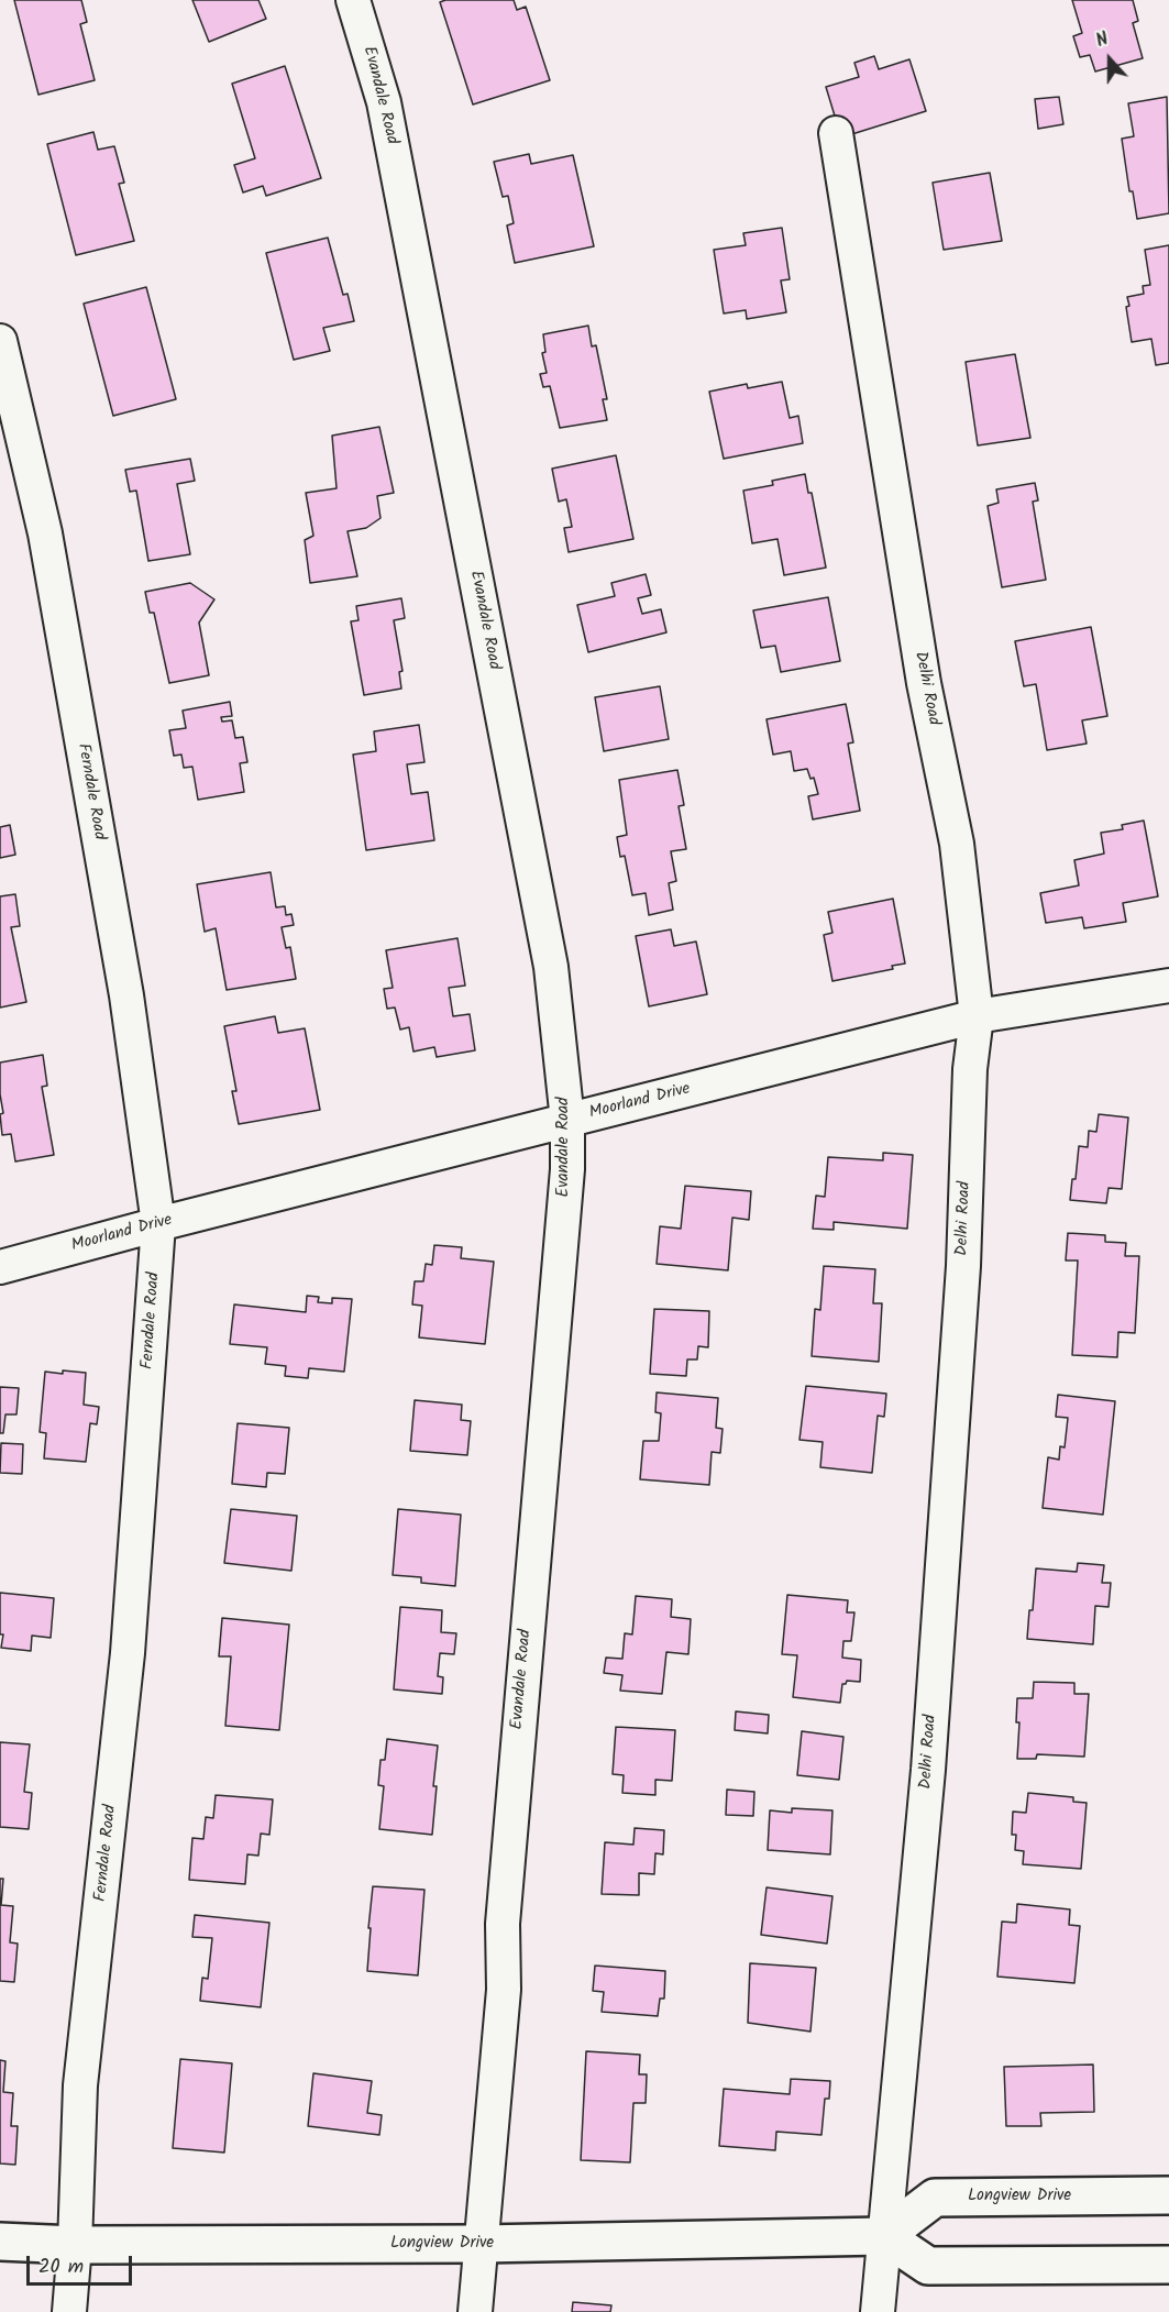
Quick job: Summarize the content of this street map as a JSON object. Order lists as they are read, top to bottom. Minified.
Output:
{"streets":{"street":["Evandale Road","Delhi Road","Ferndale Road","Moorland Drive","Longview Drive"]},"crossings":[["Evandale Road","Moorland Drive"],["Evandale Road","Longview Drive"],["Delhi Road","Moorland Drive"],["Delhi Road","Longview Drive"],["Ferndale Road","Moorland Drive"],["Ferndale Road","Longview Drive"]],"scale_bar":"20 m","north":"top"}
